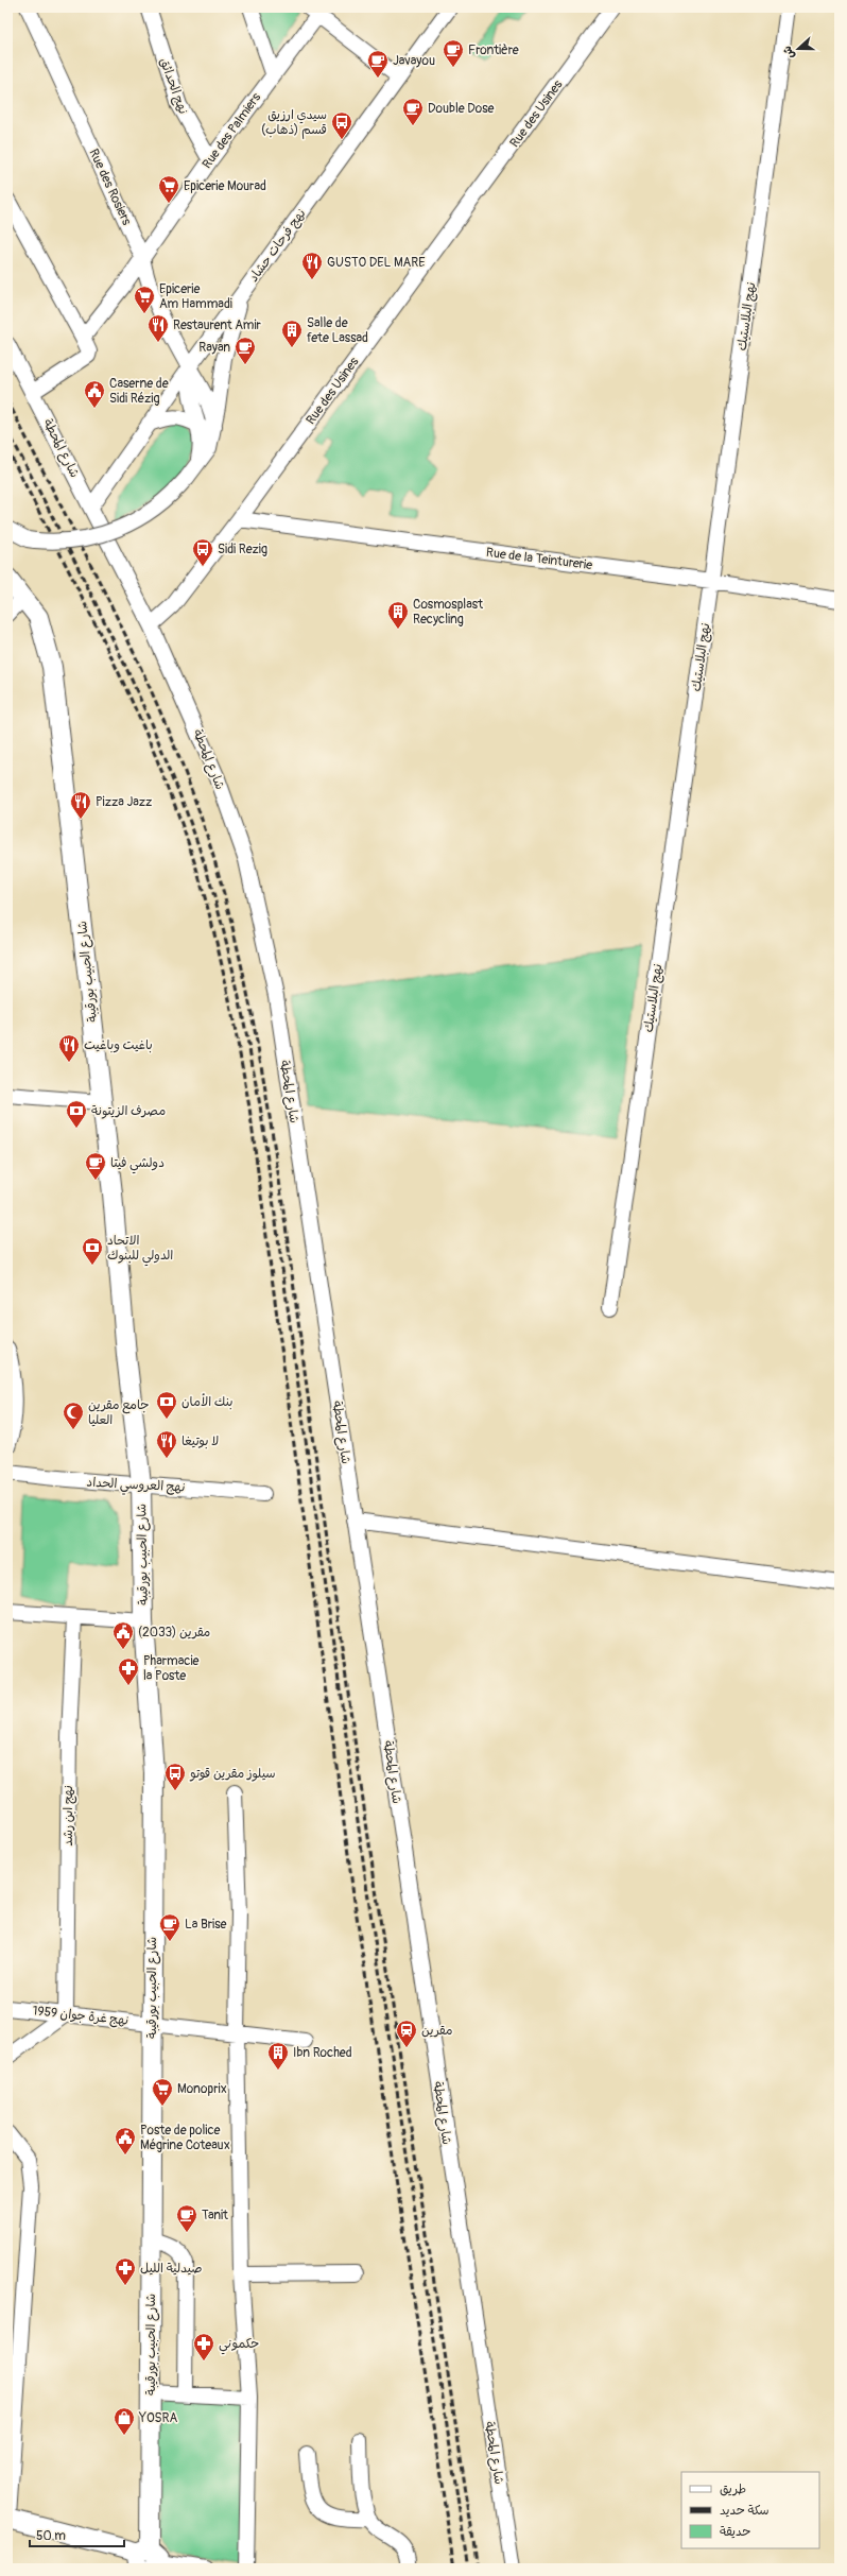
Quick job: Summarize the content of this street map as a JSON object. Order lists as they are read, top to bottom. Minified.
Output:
{"streets":{"street":["نهج الحدائق","Rue des Usines","Rue des Palmiers","Rue des Rosiers","نهج فرحات حشاد","نهج البلاستيك","شارع المحطة","Rue de la Teinturerie","شارع الحبيب بورقيبة","نهج العروسي الحداد","نهج ابن رشد","نهج غرة جوان 1959"]},"crossings":[["نهج الحدائق","Rue des Palmiers"],["Rue des Usines","شارع المحطة"],["Rue des Usines","Rue de la Teinturerie"],["Rue des Palmiers","Rue des Rosiers"],["Rue des Rosiers","نهج فرحات حشاد"],["نهج فرحات حشاد","شارع المحطة"],["نهج البلاستيك","Rue de la Teinturerie"],["شارع الحبيب بورقيبة","نهج العروسي الحداد"],["شارع الحبيب بورقيبة","نهج غرة جوان 1959"],["نهج ابن رشد","نهج غرة جوان 1959"]],"places":{"cafe":["Frontière","Javayou","Double Dose","Rayan","دولشي فيتا","La Brise","Tanit"],"bus stop":["سيدي ارزيق قسم (ذهاب)","Sidi Rezig","سيلوز مقرين قوتو"],"supermarket":["Epicerie Mourad","Epicerie Am Hammadi","Monoprix"],"restaurant":["GUSTO DEL MARE","Restaurent Amir","Pizza Jazz","باغيت وباغيت","لا بوتيغا"],"building":["Salle de fete Lassad","Cosmosplast Recycling","Ibn Roched"],"public building":["Caserne de Sidi Rézig","مقرين (2033)","Poste de police Mégrine Coteaux"],"bank":["مصرف الزيتونة","الاتحاد الدولي للبنوك","بنك الأمان"],"mosque":["جامع مقرين العليا"],"pharmacy":["Pharmacie la Poste","صيدلية الليل","حكموني"],"station":["مقرين"],"shop":["YOSRA"]},"legend":["طريق","سكة حديد","حديقة"],"scale_bar":"50 m","north":"left"}
